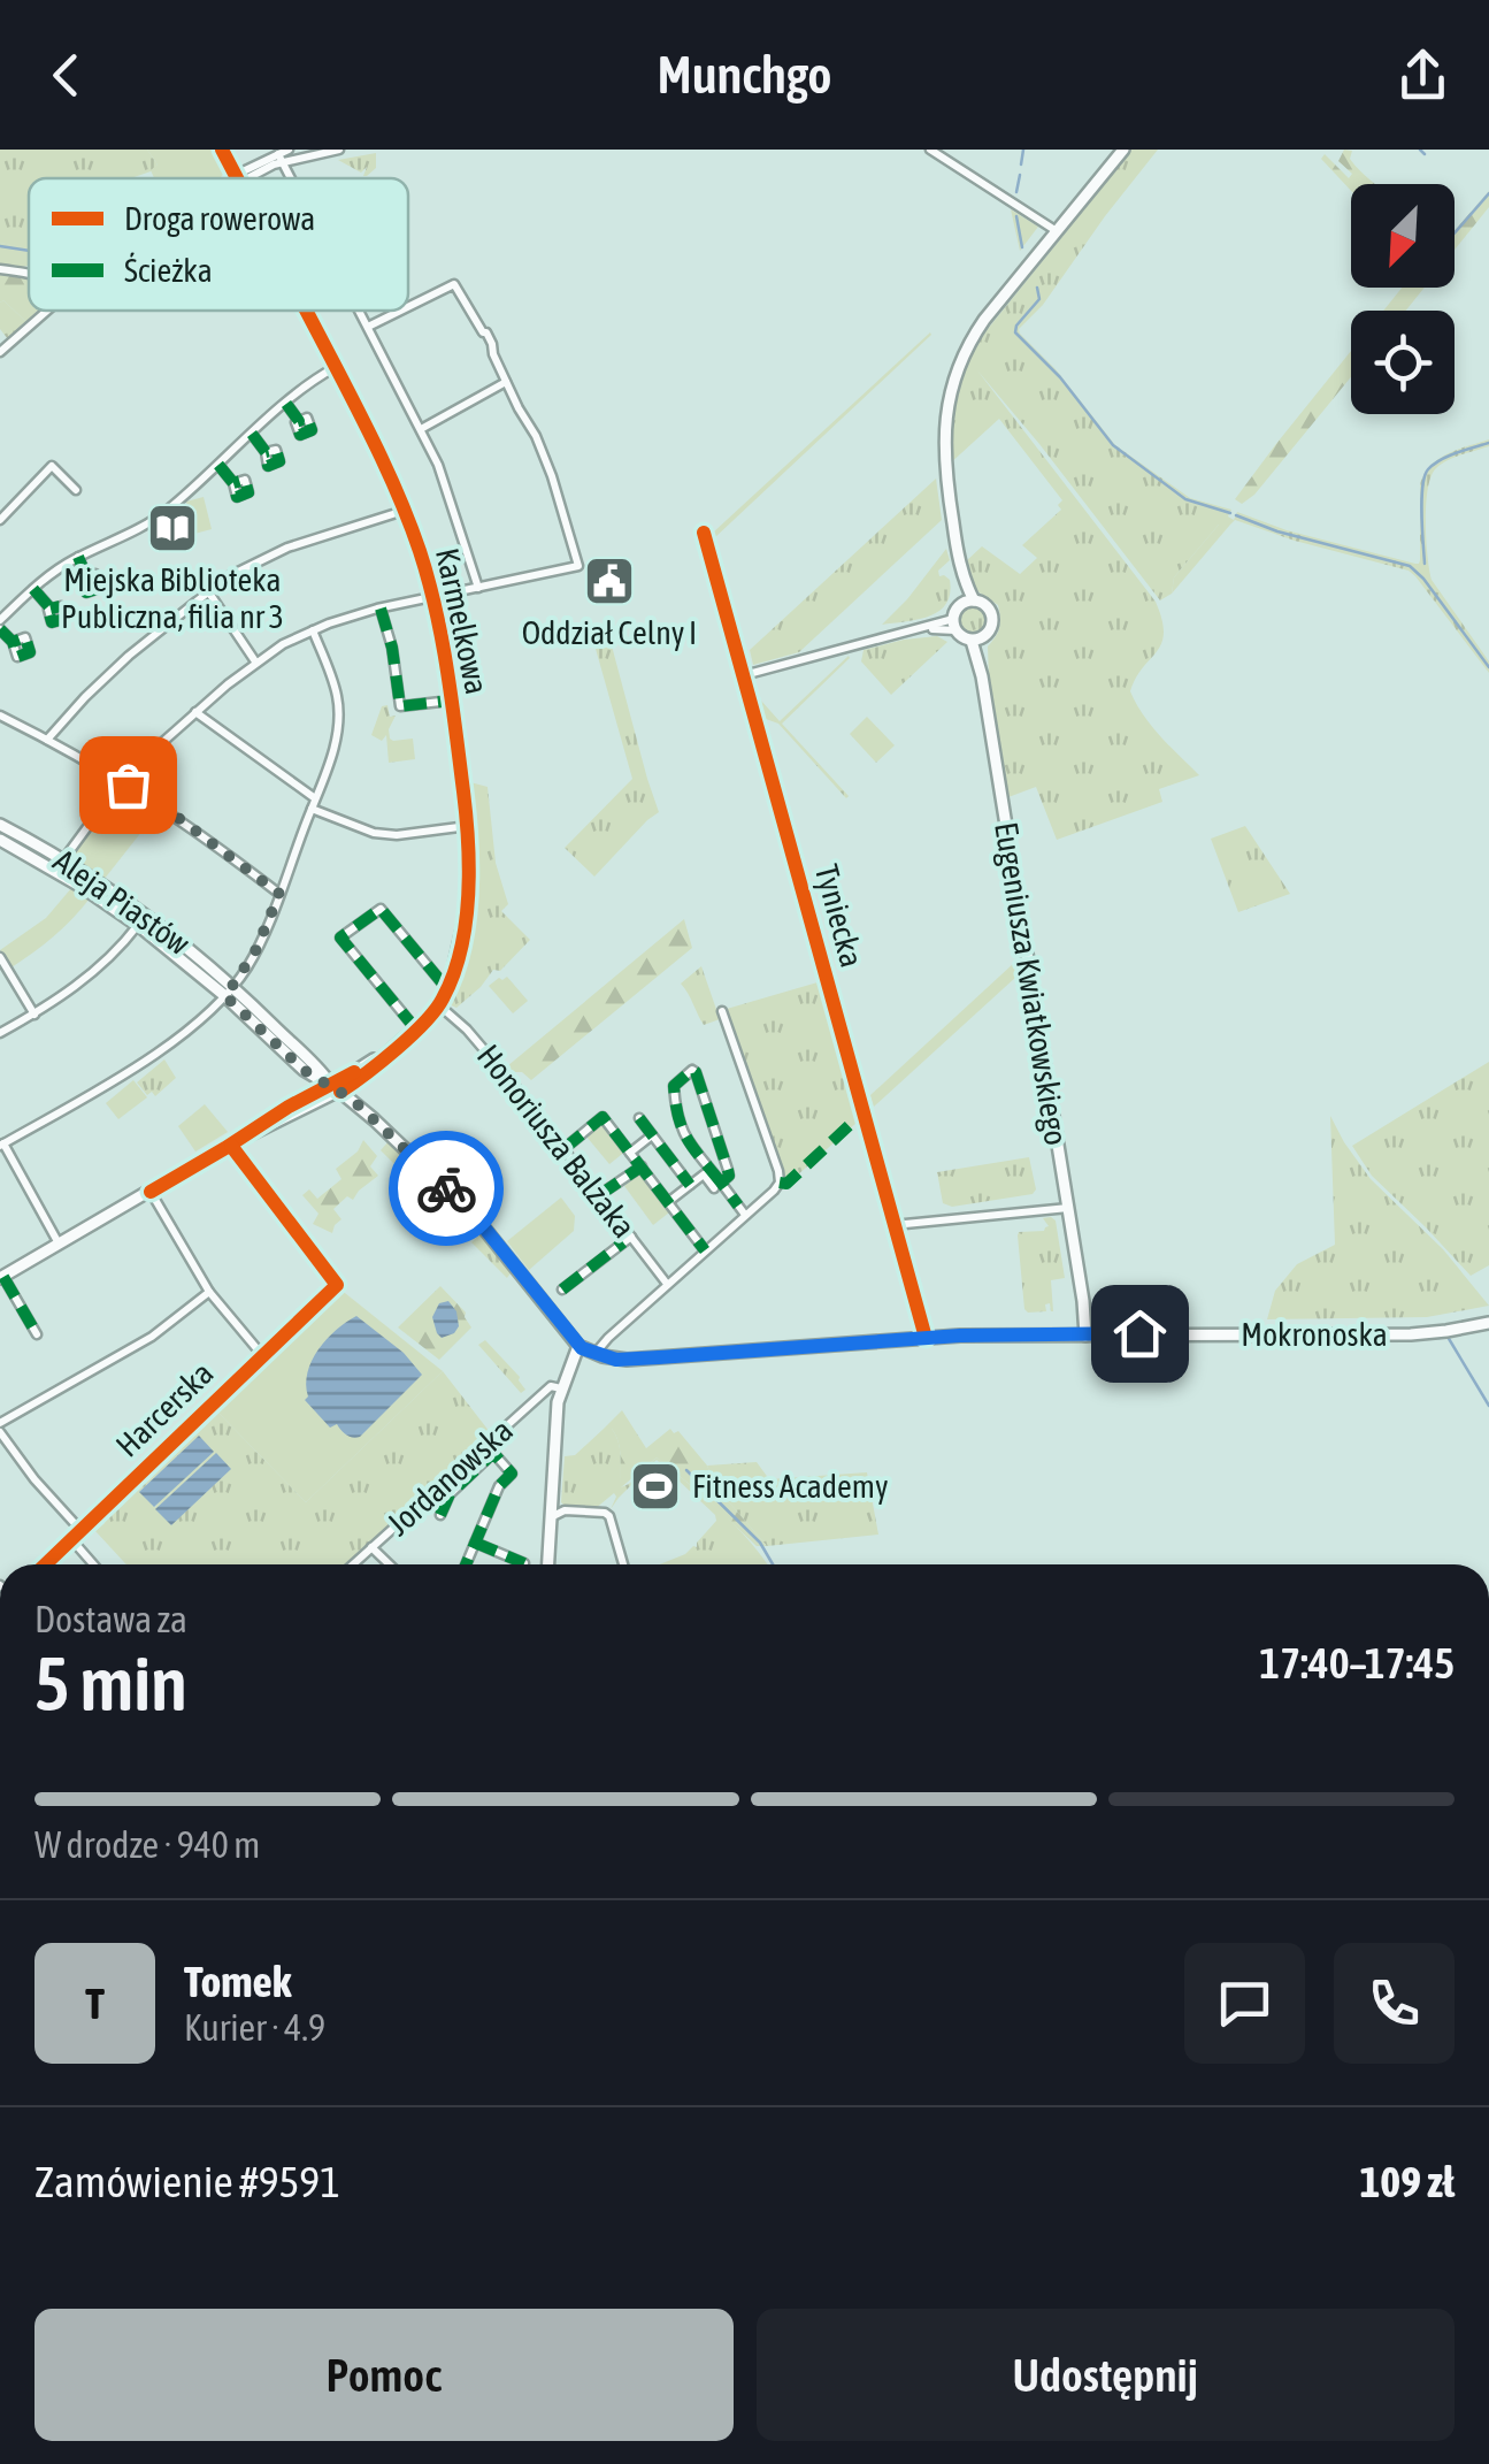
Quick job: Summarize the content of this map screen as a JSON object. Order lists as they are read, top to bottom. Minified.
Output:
{"streets":{"main road":["Karmelkowa","Aleja Piastów","Eugeniusza Kwiatkowskiego","Mokronoska"],"street":["Tyniecka","Honoriusza Balzaka","Harcerska","Jordanowska"]},"crossings":[["Karmelkowa","Aleja Piastów"],["Karmelkowa","Honoriusza Balzaka"],["Tyniecka","Mokronoska"],["Eugeniusza Kwiatkowskiego","Mokronoska"]],"places":{"library":["Miejska Biblioteka Publiczna, filia nr 3"],"public building":["Oddział Celny I"],"sports":["Fitness Academy"]},"legend":["Droga rowerowa","Ścieżka"],"north":"bottom left","page":{"header":"Munchgo","heading":["5 min","Dostawa za","17:40–17:45"],"panel":["Tomek","Kurier · 4.9","Zamówienie #9591","109 zł"],"bar":"W drodze · 940 m","round":"T","buttons":["Pomoc","Udostępnij"]}}
